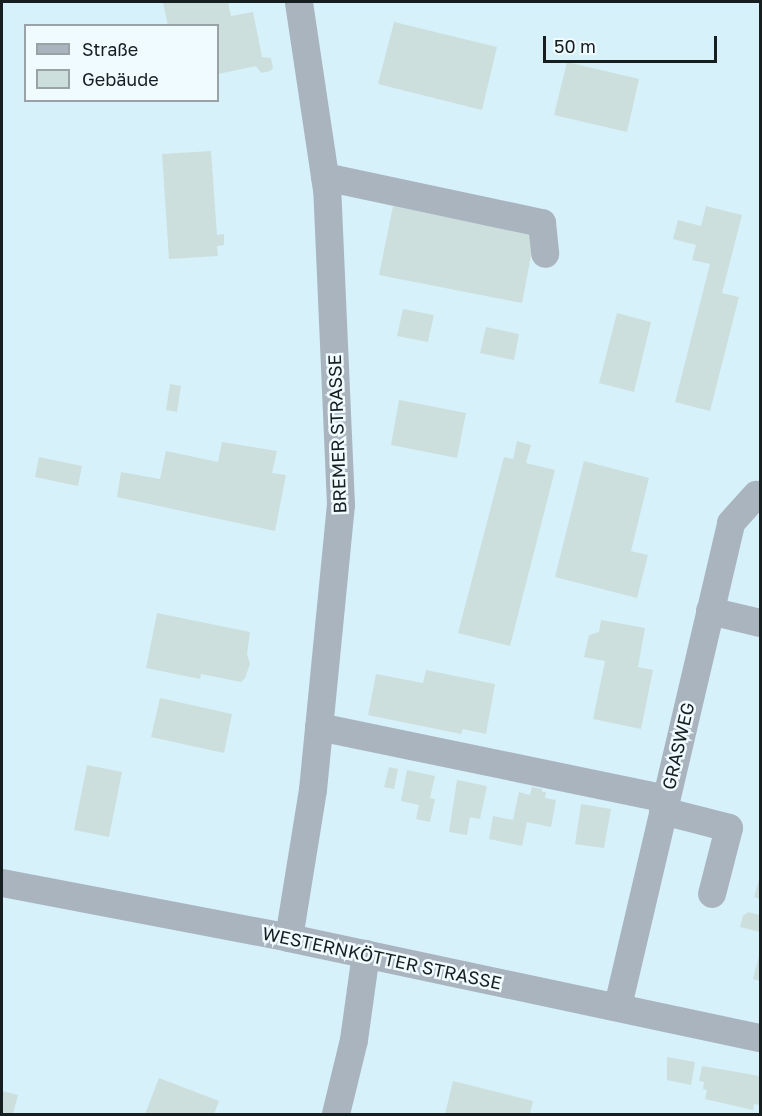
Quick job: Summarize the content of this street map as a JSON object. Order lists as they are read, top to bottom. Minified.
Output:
{"streets":{"street":["BREMER STRASSE","GRASWEG","WESTERNKÖTTER STRASSE"]},"crossings":[["BREMER STRASSE","WESTERNKÖTTER STRASSE"],["GRASWEG","WESTERNKÖTTER STRASSE"]],"legend":["Straße","Gebäude"],"scale_bar":"50 m"}
